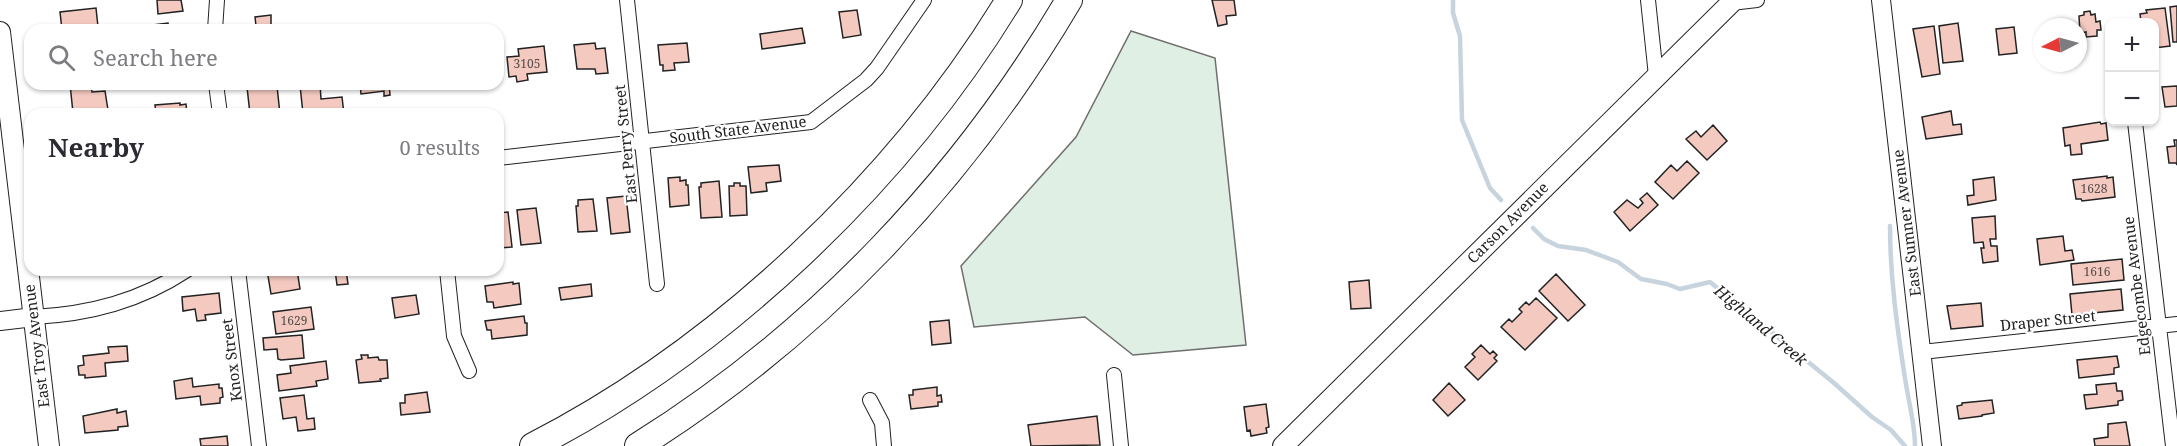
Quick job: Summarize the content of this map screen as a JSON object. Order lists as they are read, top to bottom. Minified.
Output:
{"streets":{"main road":["Carson Avenue","East Troy Avenue"],"street":["South State Avenue","East Perry Street","East Sumner Avenue","Edgecombe Avenue","Draper Street","Knox Street"]},"crossings":[["South State Avenue","East Perry Street"],["East Sumner Avenue","Draper Street"],["Edgecombe Avenue","Draper Street"]],"water":["Highland Creek"],"house_numbers":["3105","1628","1616","1629"],"north":"left","page":{"map_buttons":["+","−"],"search":"Search here","heading":["Nearby","0 results"]}}
